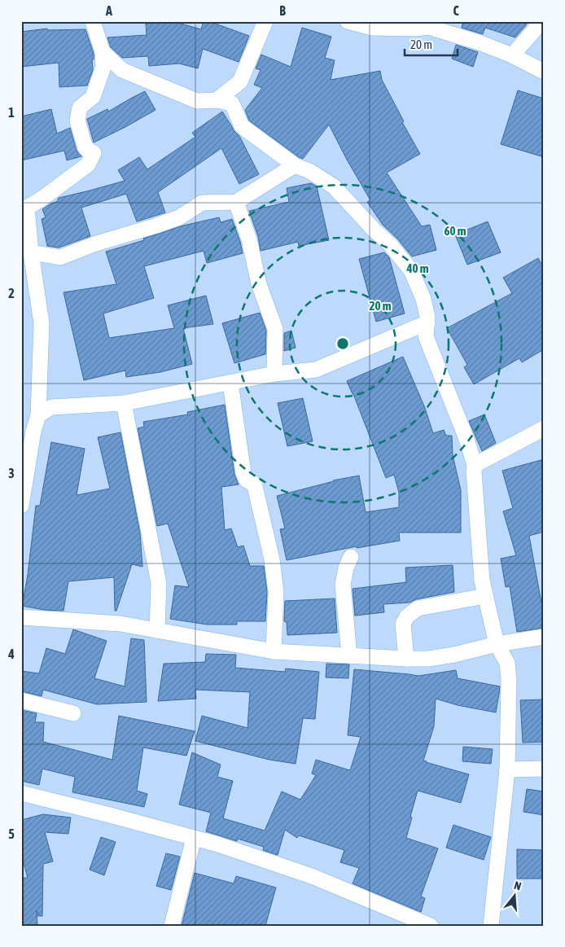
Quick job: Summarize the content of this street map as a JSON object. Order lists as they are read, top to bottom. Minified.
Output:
{"scale_bar":"20 m","north":"top","grid":{"columns":["A","B","C"],"rows":["1","2","3","4","5"]},"rings":["60 m","40 m","20 m"]}
